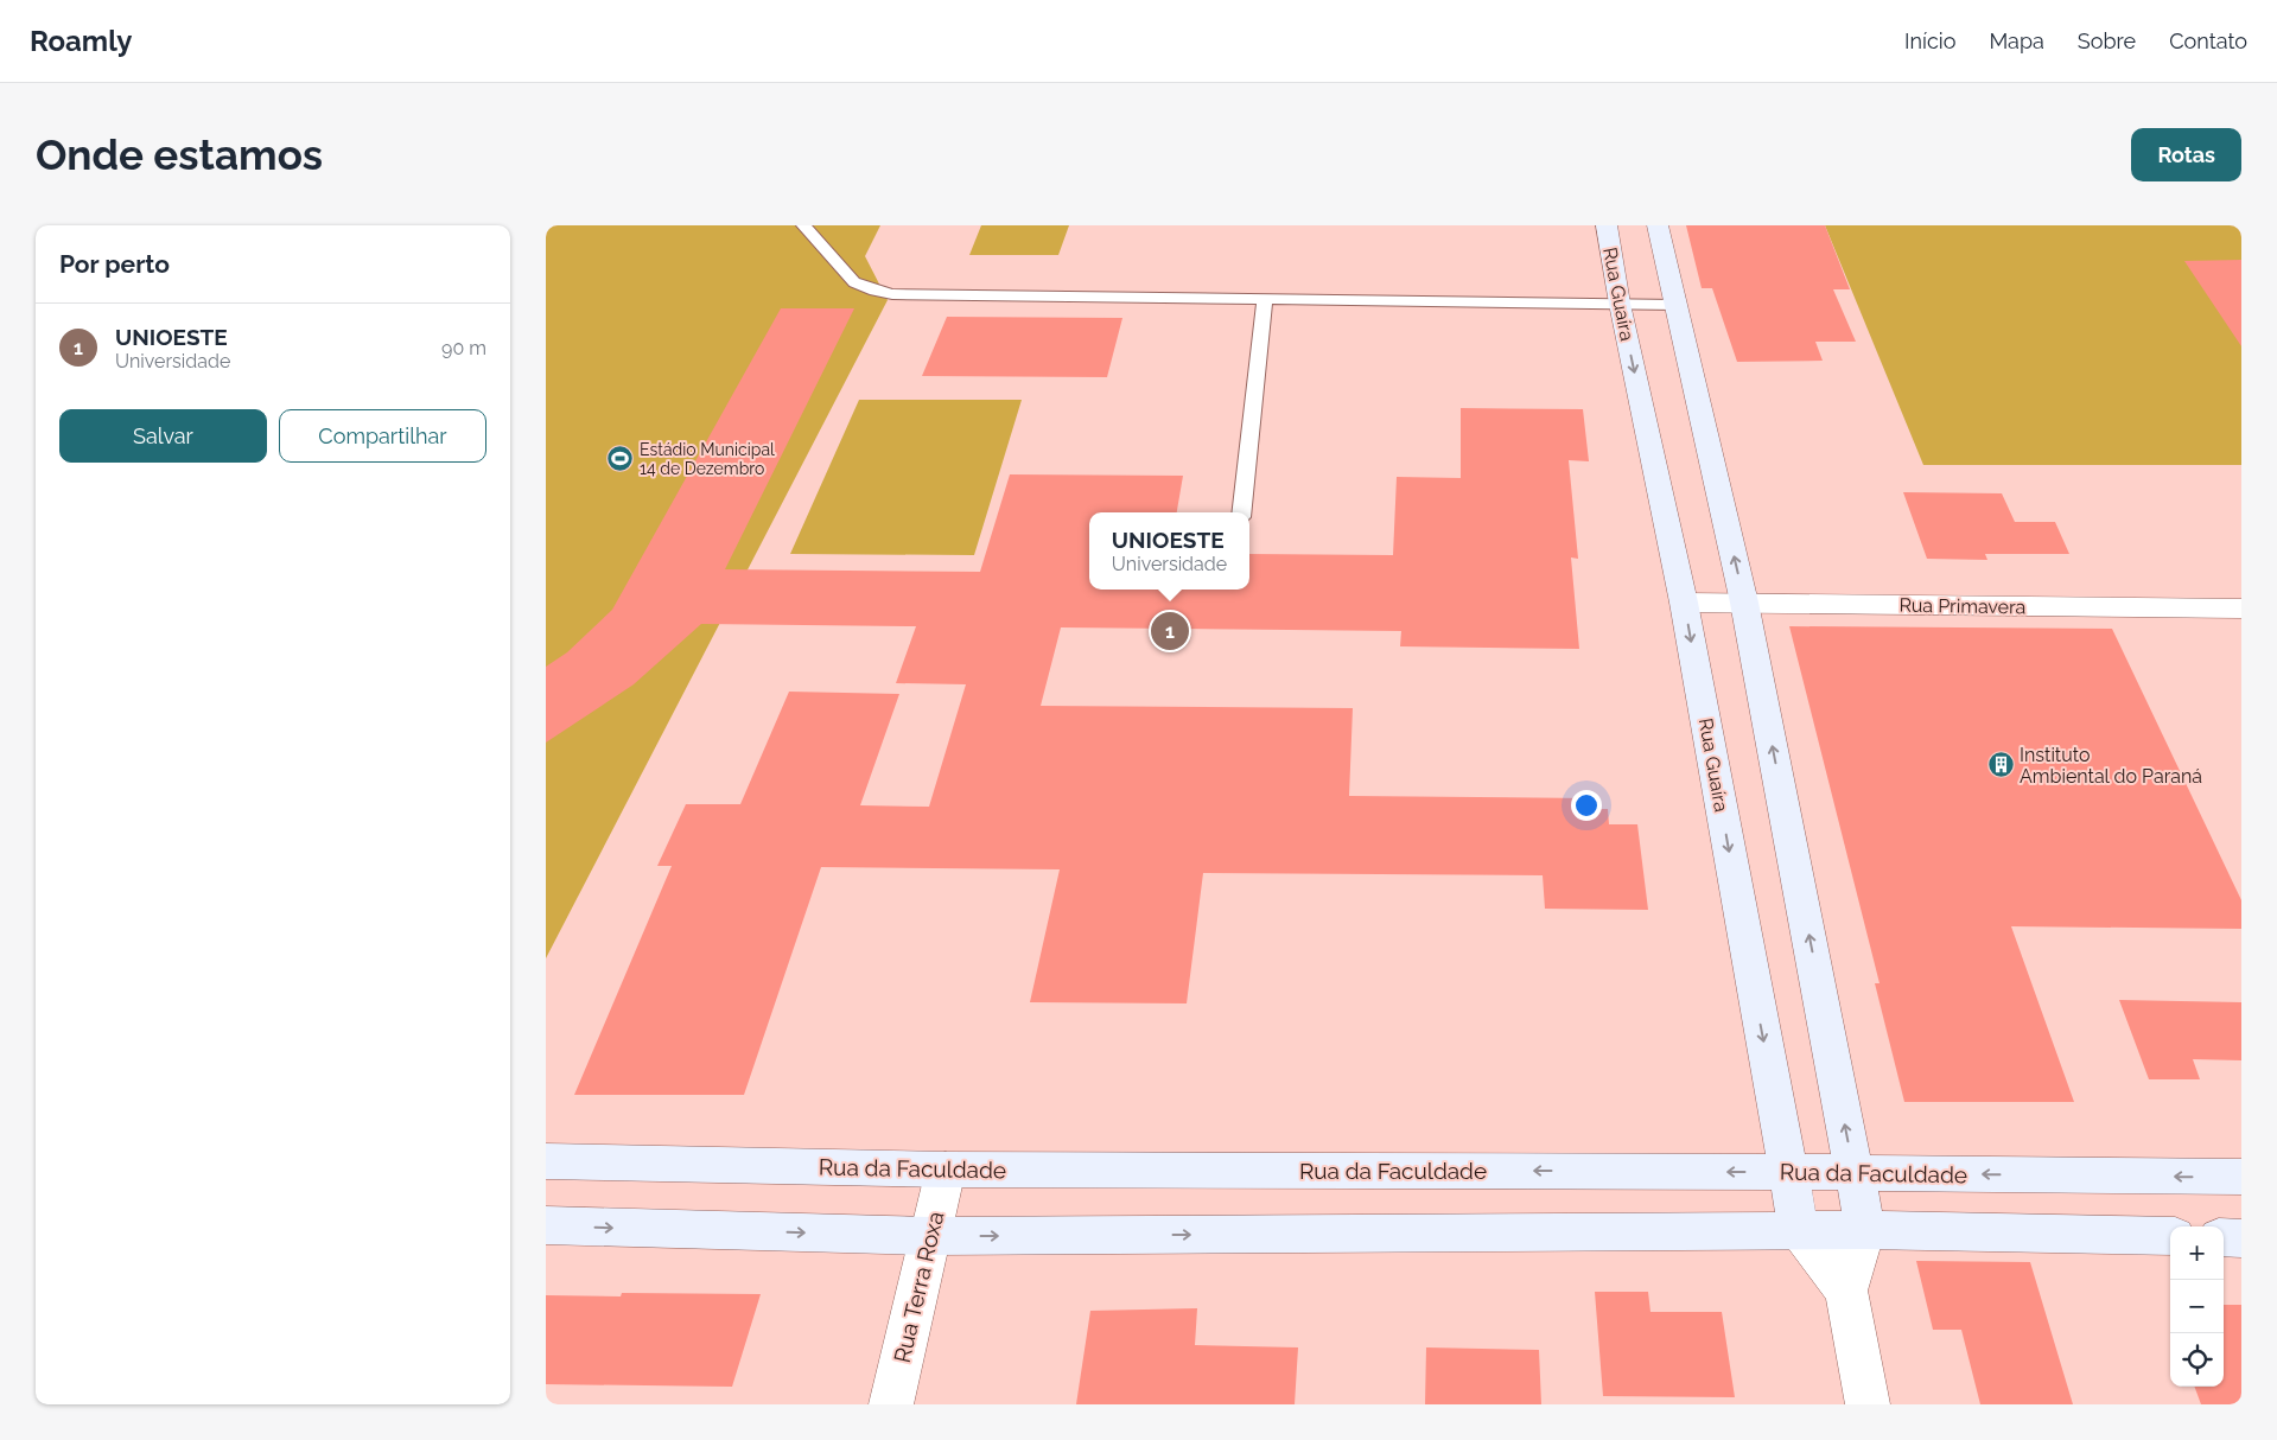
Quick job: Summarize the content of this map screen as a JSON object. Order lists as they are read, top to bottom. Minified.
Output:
{"streets":{"street":["Rua Guaíra","Rua Primavera","Rua da Faculdade","Rua Terra Roxa"]},"crossings":[["Rua Guaíra","Rua Primavera"],["Rua Guaíra","Rua da Faculdade"],["Rua da Faculdade","Rua Terra Roxa"]],"places":{"sports":["Estádio Municipal 14 de Dezembro"],"building":["Instituto Ambiental do Paraná"]},"page":{"header":"Roamly","nav":["Início","Mapa","Sobre","Contato"],"buttons":["Rotas",["Salvar","Compartilhar"]],"title":"Onde estamos","heading":"Por perto","list":[{"mark":"1","name":"UNIOESTE","note":"Universidade","value":"90 m"}],"popup":["UNIOESTE","Universidade"],"pins":"1","map_buttons":["+","−"]}}
